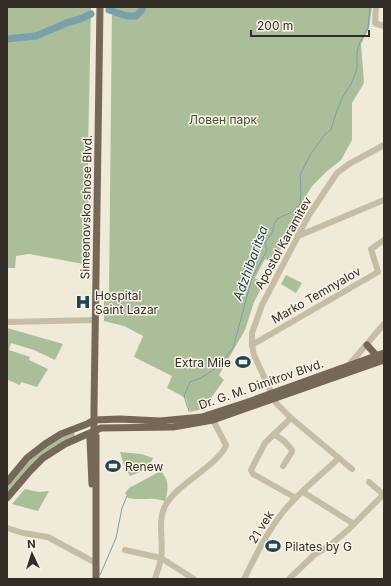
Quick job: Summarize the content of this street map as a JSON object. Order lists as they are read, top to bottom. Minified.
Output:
{"streets":{"main road":["Simeonovsko shose Blvd.","Dr. G. M. Dimitrov Blvd."],"street":["Apostol Karamitev","Marko Temnyalov","21 vek"]},"crossings":[["Simeonovsko shose Blvd.","Dr. G. M. Dimitrov Blvd."],["Apostol Karamitev","Marko Temnyalov"],["Apostol Karamitev","Dr. G. M. Dimitrov Blvd."],["Apostol Karamitev","21 vek"]],"water":["Adzhibaritsa"],"parks":["Ловен парк"],"places":{"hospital":["Hospital Saint Lazar"],"sports":["Extra Mile","Renew","Pilates by G"]},"scale_bar":"200 m","north":"top"}
